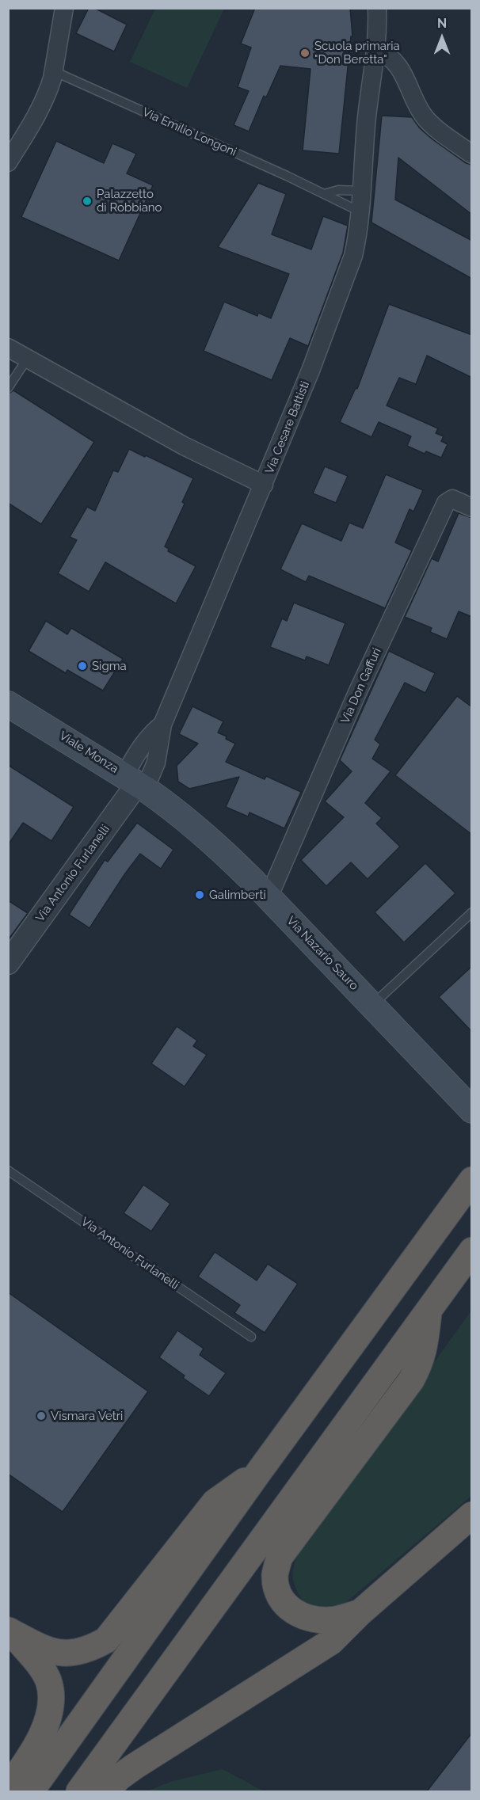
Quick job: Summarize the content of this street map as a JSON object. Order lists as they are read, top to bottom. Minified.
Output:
{"streets":{"main road":["Viale Monza","Via Nazario Sauro"],"street":["Via Cesare Battisti","Via Don Gaffuri","Via Antonio Furlanelli"],"lane":["Via Emilio Longoni"]},"crossings":[["Via Emilio Longoni","Via Cesare Battisti"],["Via Cesare Battisti","Viale Monza"],["Via Cesare Battisti","Via Antonio Furlanelli"],["Via Don Gaffuri","Via Nazario Sauro"],["Viale Monza","Via Antonio Furlanelli"],["Viale Monza","Via Nazario Sauro"]],"places":["Scuola primaria \"Don Beretta\"","Palazzetto di Robbiano","Sigma","Galimberti","Vismara Vetri"],"north":"top"}
